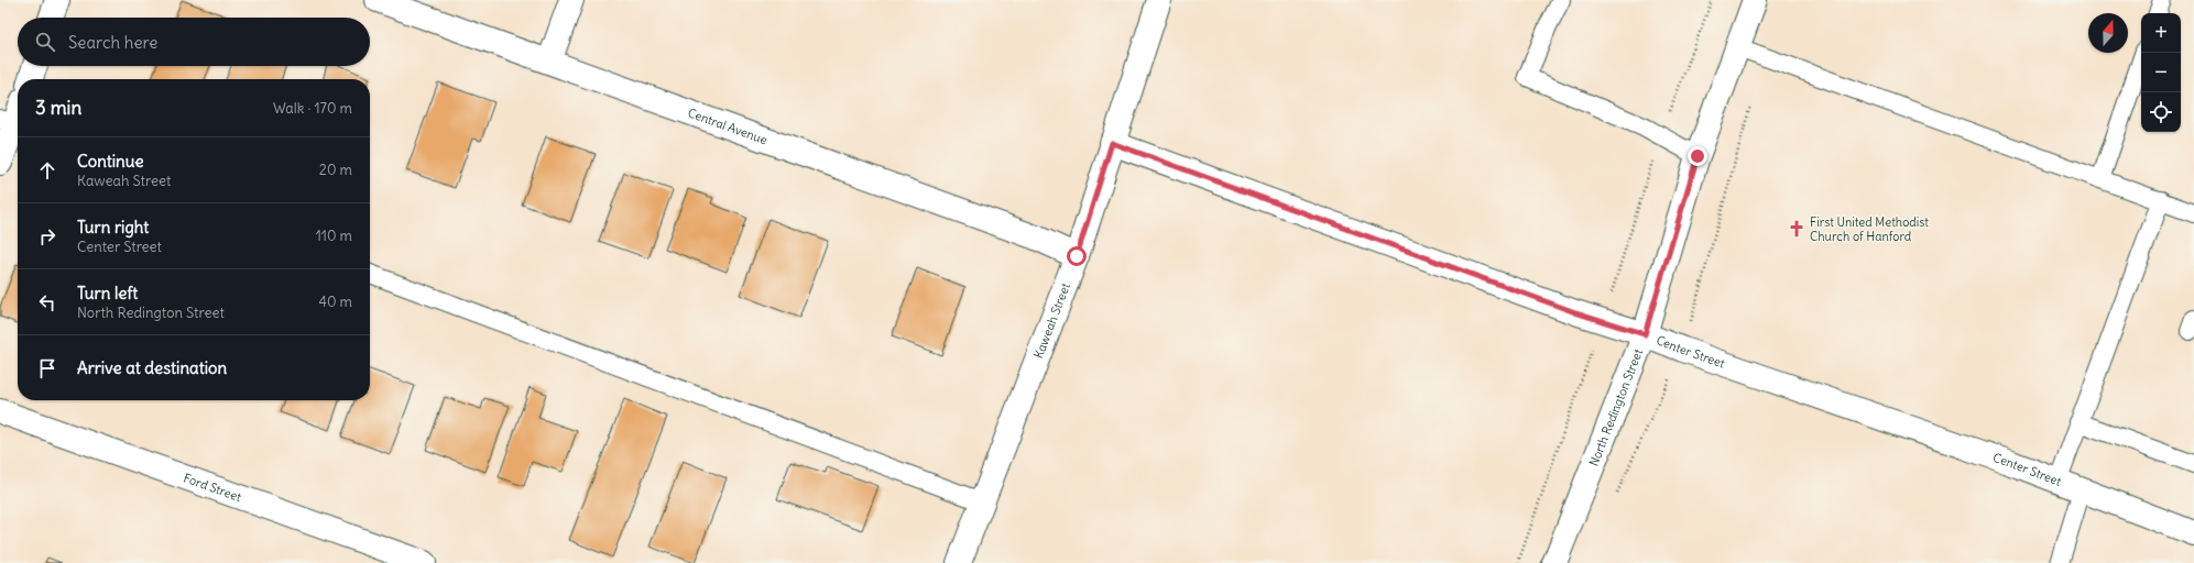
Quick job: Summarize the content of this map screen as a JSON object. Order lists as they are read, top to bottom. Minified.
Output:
{"streets":{"street":["Central Avenue","Kaweah Street","Center Street","North Redington Street","Ford Street"]},"crossings":[["Central Avenue","Kaweah Street"],["Kaweah Street","Center Street"],["Center Street","North Redington Street"]],"places":{"church":["First United Methodist Church of Hanford"]},"north":"top","page":{"map_buttons":["+","−"],"search":"Search here","heading":["3 min","Walk · 170 m"],"list":[["Continue","Kaweah Street","20 m"],["Turn right","Center Street","110 m"],["Turn left","North Redington Street","40 m"],"Arrive at destination"]}}
